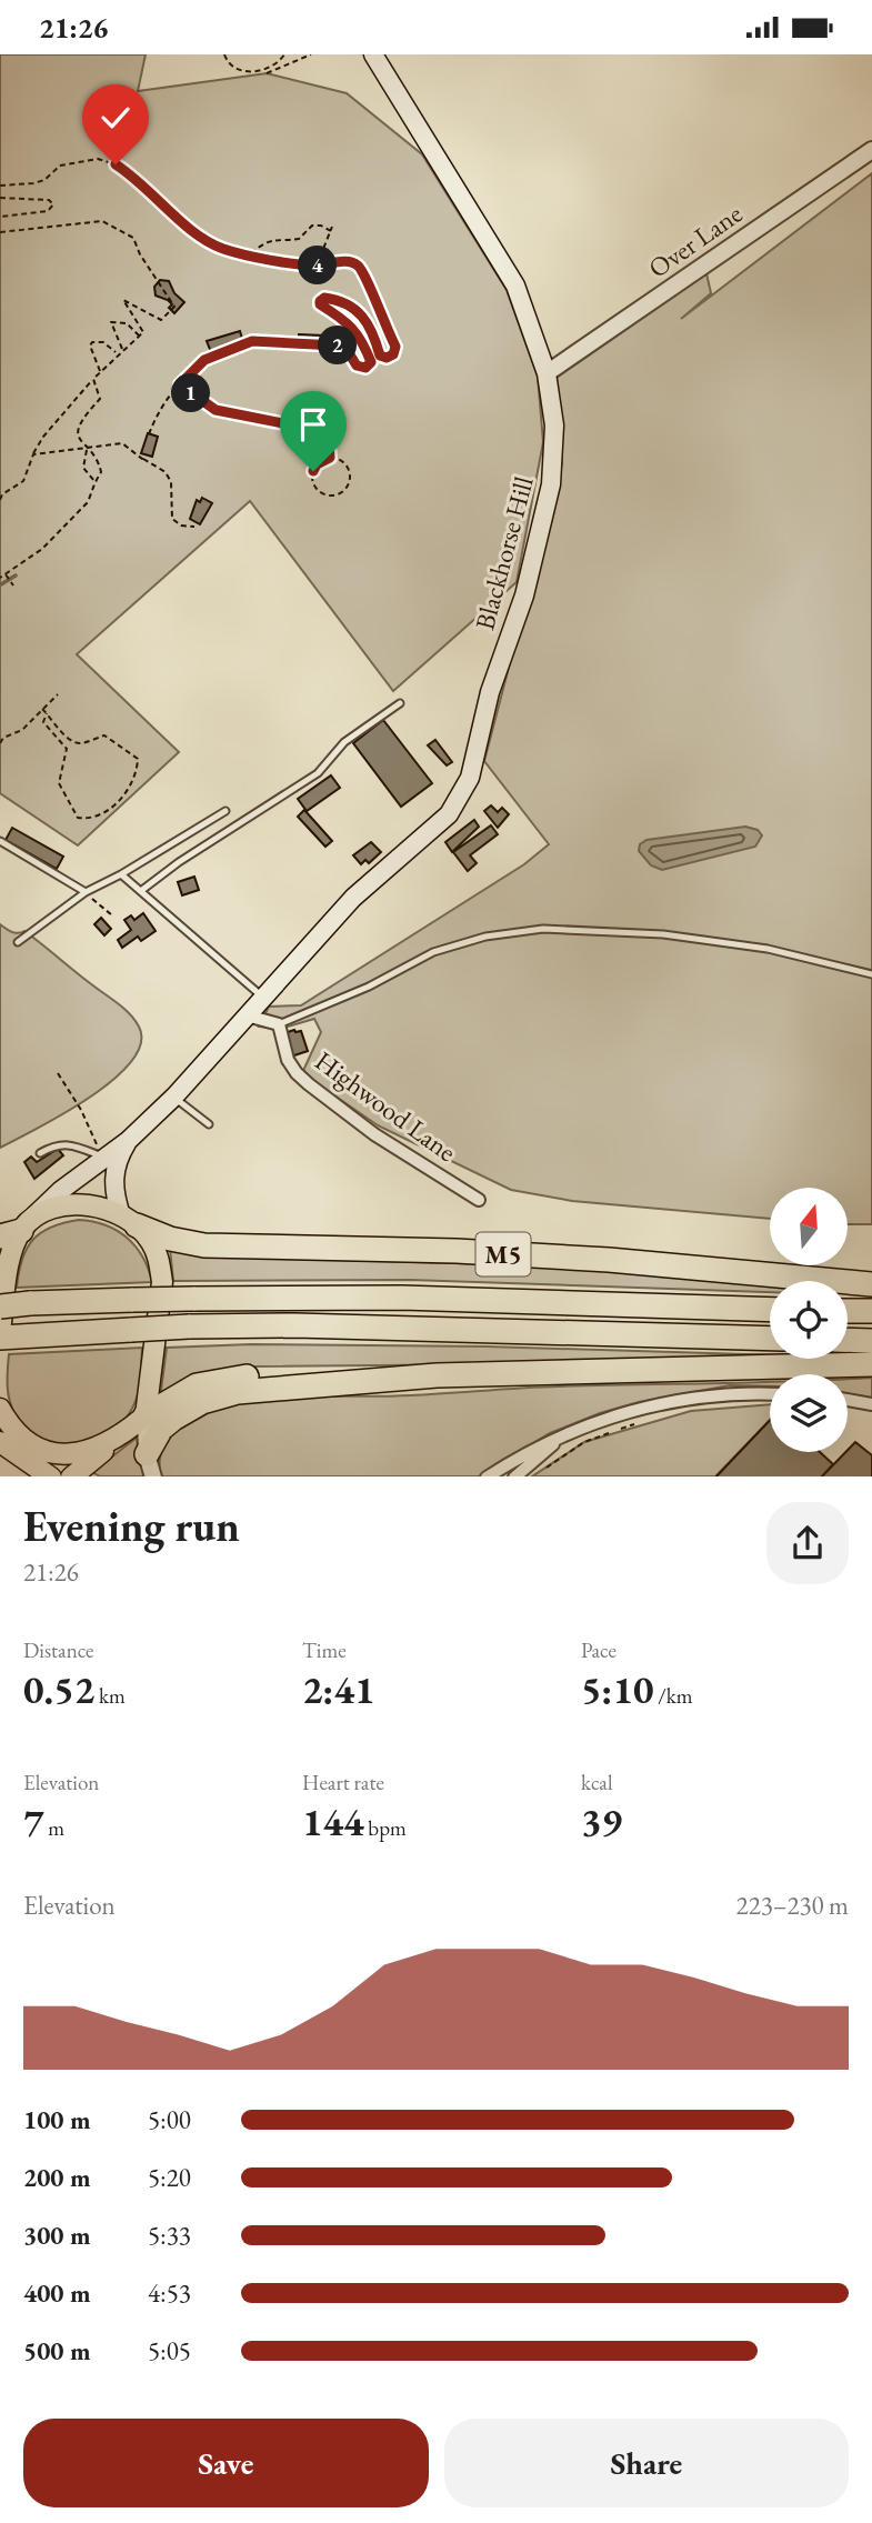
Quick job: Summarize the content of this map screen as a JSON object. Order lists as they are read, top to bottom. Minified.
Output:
{"streets":{"highway":["M5"],"main road":["Blackhorse Hill"],"street":["Over Lane","Highwood Lane"]},"crossings":[["Over Lane","Blackhorse Hill"]],"north":"top","page":{"status":"21:26","pins":["4","2","1"],"heading":["Evening run","21:26"],"stats":[["Distance","0.52 km"],["Time","2:41"],["Pace","5:10 /km"],["Elevation","7 m"],["Heart rate","144 bpm"],["kcal","39"]],"chart":["Elevation","223–230 m"],"list":[{"name":"100 m","note":"5:00"},{"name":"200 m","note":"5:20"},{"name":"300 m","note":"5:33"},{"name":"400 m","note":"4:53"},{"name":"500 m","note":"5:05"}],"buttons":["Save","Share"]}}
